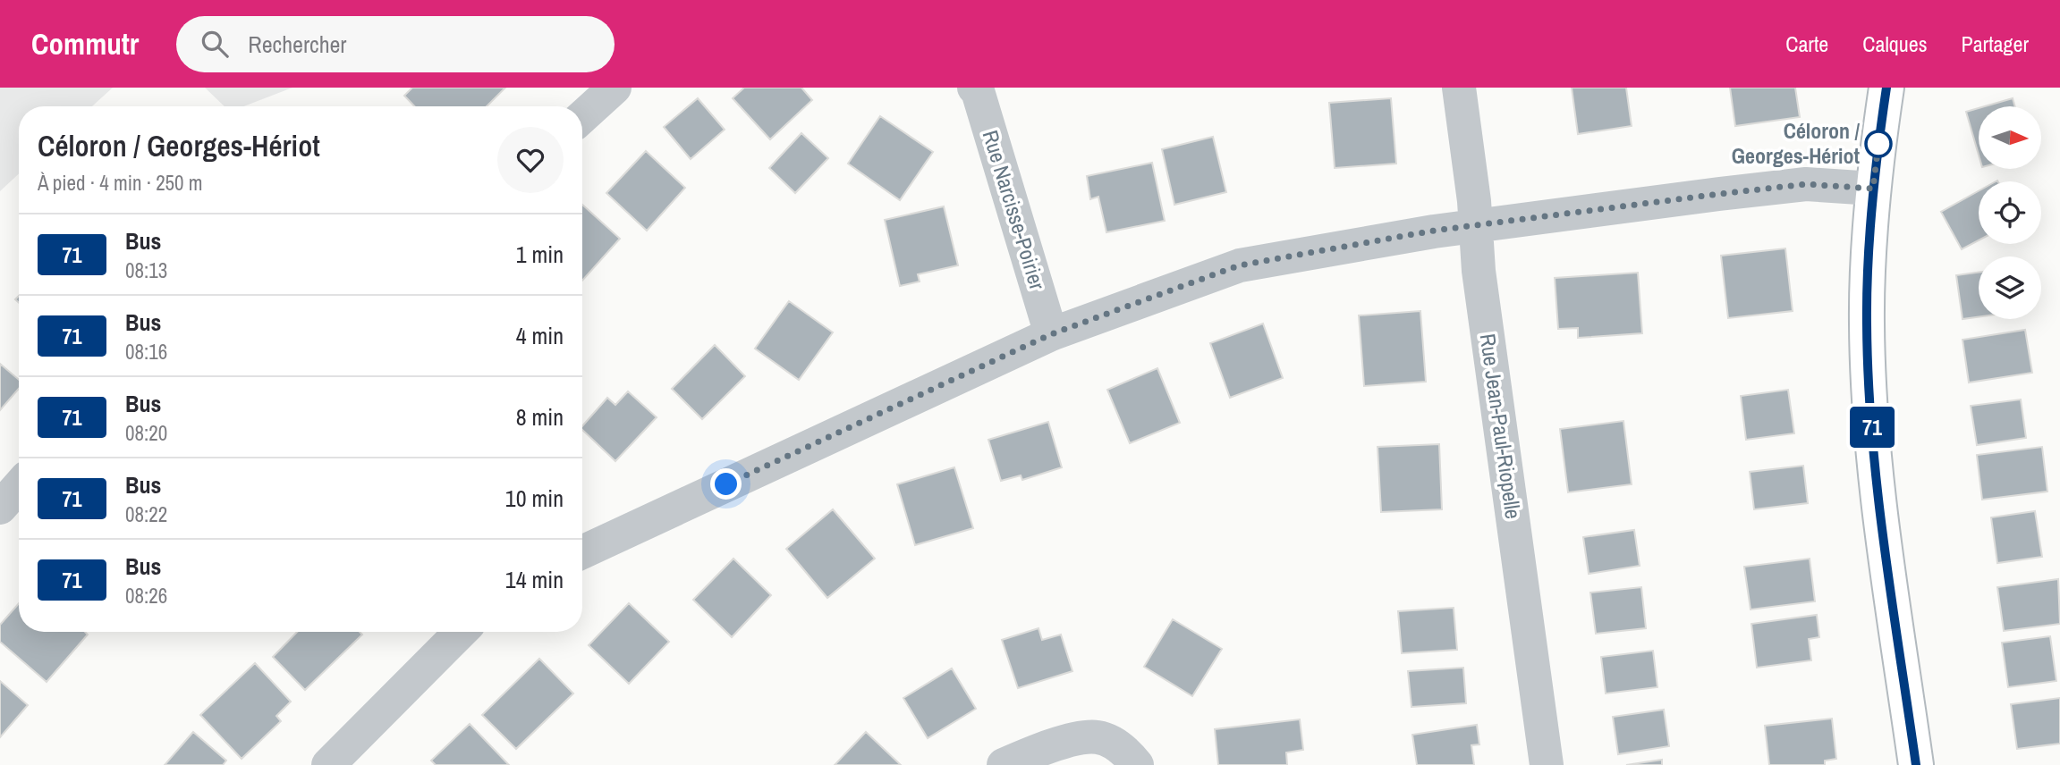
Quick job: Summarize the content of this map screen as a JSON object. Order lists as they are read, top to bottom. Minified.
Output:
{"streets":{"street":["Rue Narcisse-Poirier","Rue Jean-Paul-Riopelle"]},"places":["Céloron / Georges-Hériot"],"lines":["bus line 71"],"north":"right","page":{"header":"Commutr","search":"Rechercher","nav":["Carte","Calques","Partager"],"on_map":"71","heading":["Céloron / Georges-Hériot","À pied · 4 min · 250 m"],"list":[{"mark":"71","name":"Bus","note":"08:13","value":"1 min"},{"mark":"71","name":"Bus","note":"08:16","value":"4 min"},{"mark":"71","name":"Bus","note":"08:20","value":"8 min"},{"mark":"71","name":"Bus","note":"08:22","value":"10 min"},{"mark":"71","name":"Bus","note":"08:26","value":"14 min"}]}}
